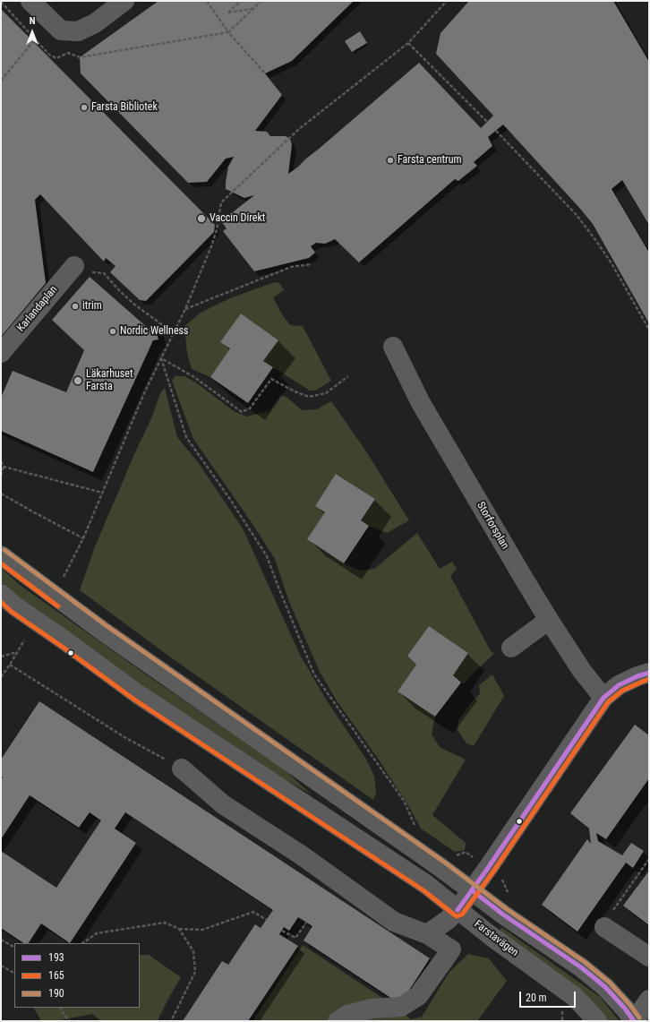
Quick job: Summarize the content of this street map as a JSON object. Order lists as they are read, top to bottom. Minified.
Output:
{"streets":{"street":["Karlandaplan","Storforsplan","Farstavägen"]},"places":["Farsta Bibliotek","Farsta centrum","Vaccin Direkt","itrim","Nordic Wellness","Läkarhuset Farsta"],"lines":["transit line 190","transit line 165","transit line 193"],"legend":["193","165","190"],"scale_bar":"20 m","north":"top"}
